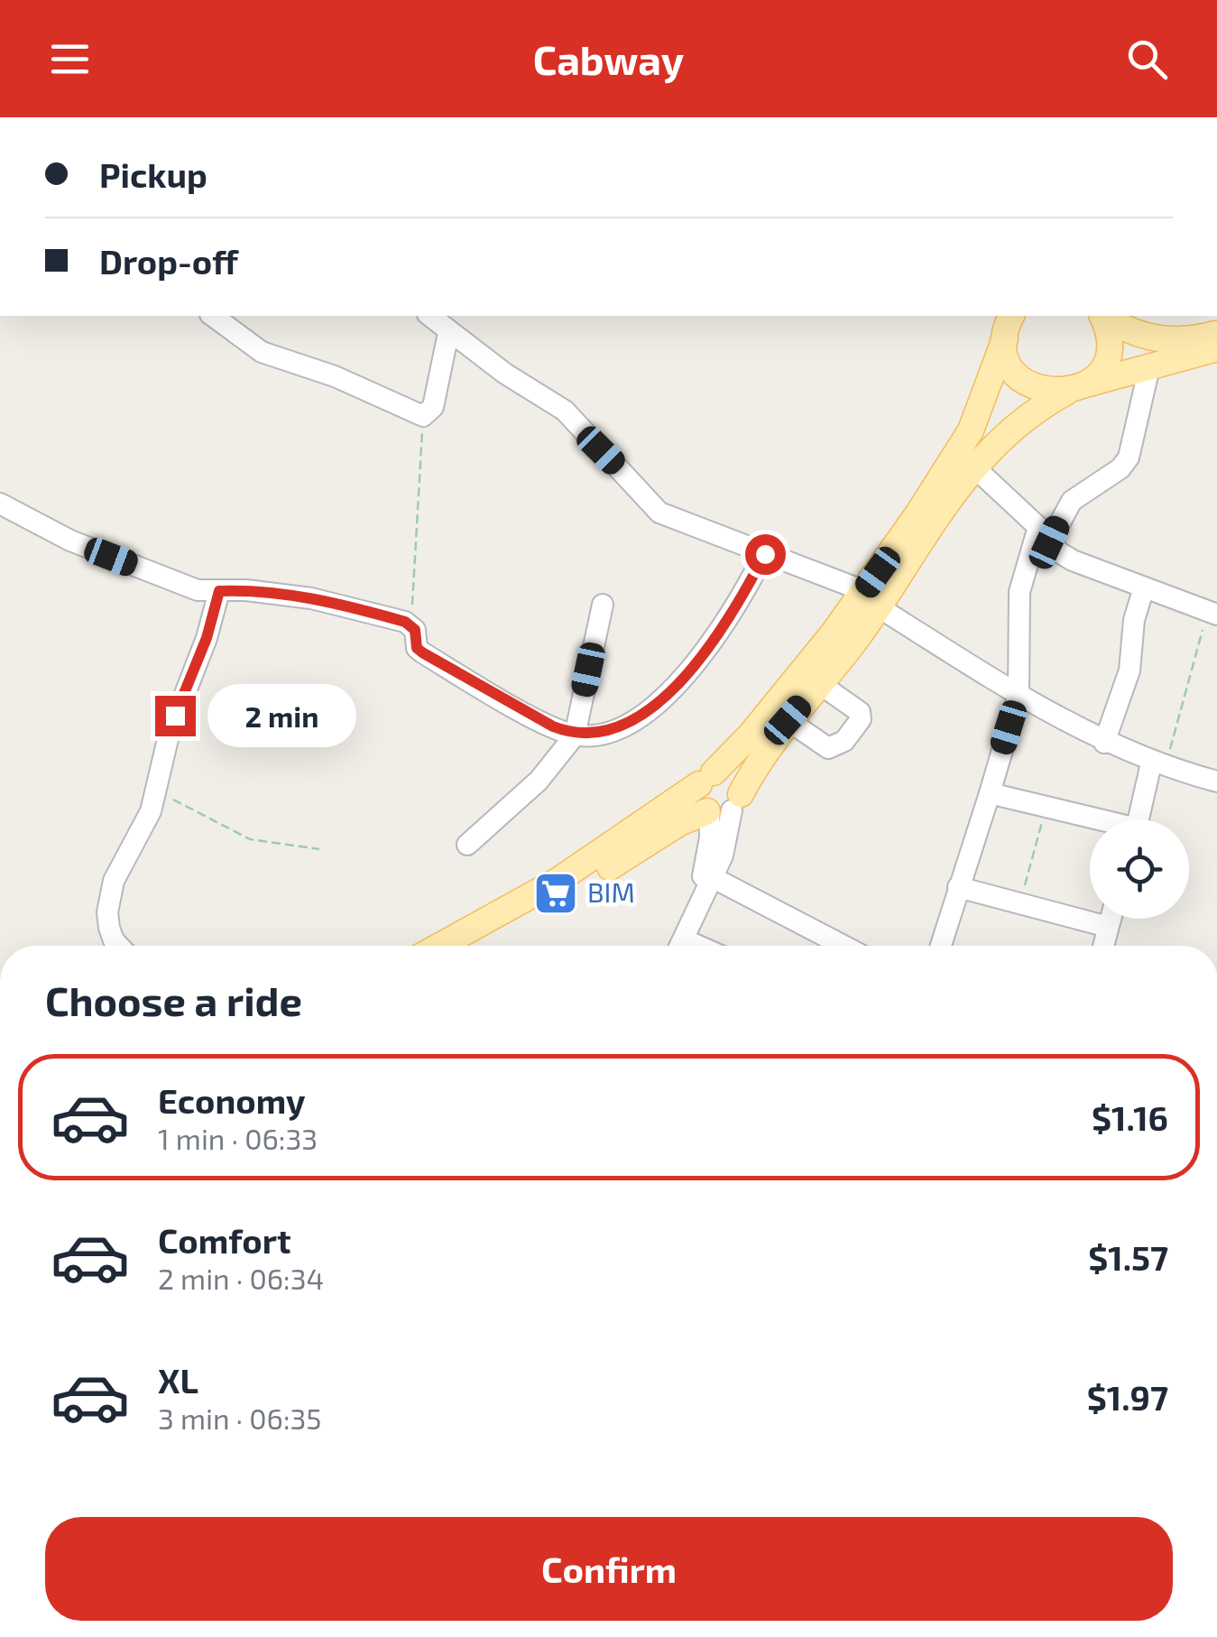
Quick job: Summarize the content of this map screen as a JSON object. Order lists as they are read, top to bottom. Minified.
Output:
{"places":{"supermarket":["BIM"]},"page":{"header":"Cabway","banner":["Pickup","Drop-off"],"bubble":"2 min","heading":"Choose a ride","list":[{"name":"Economy","note":"1 min · 06:33","value":"$1.16"},{"name":"Comfort","note":"2 min · 06:34","value":"$1.57"},{"name":"XL","note":"3 min · 06:35","value":"$1.97"}],"buttons":"Confirm"}}
